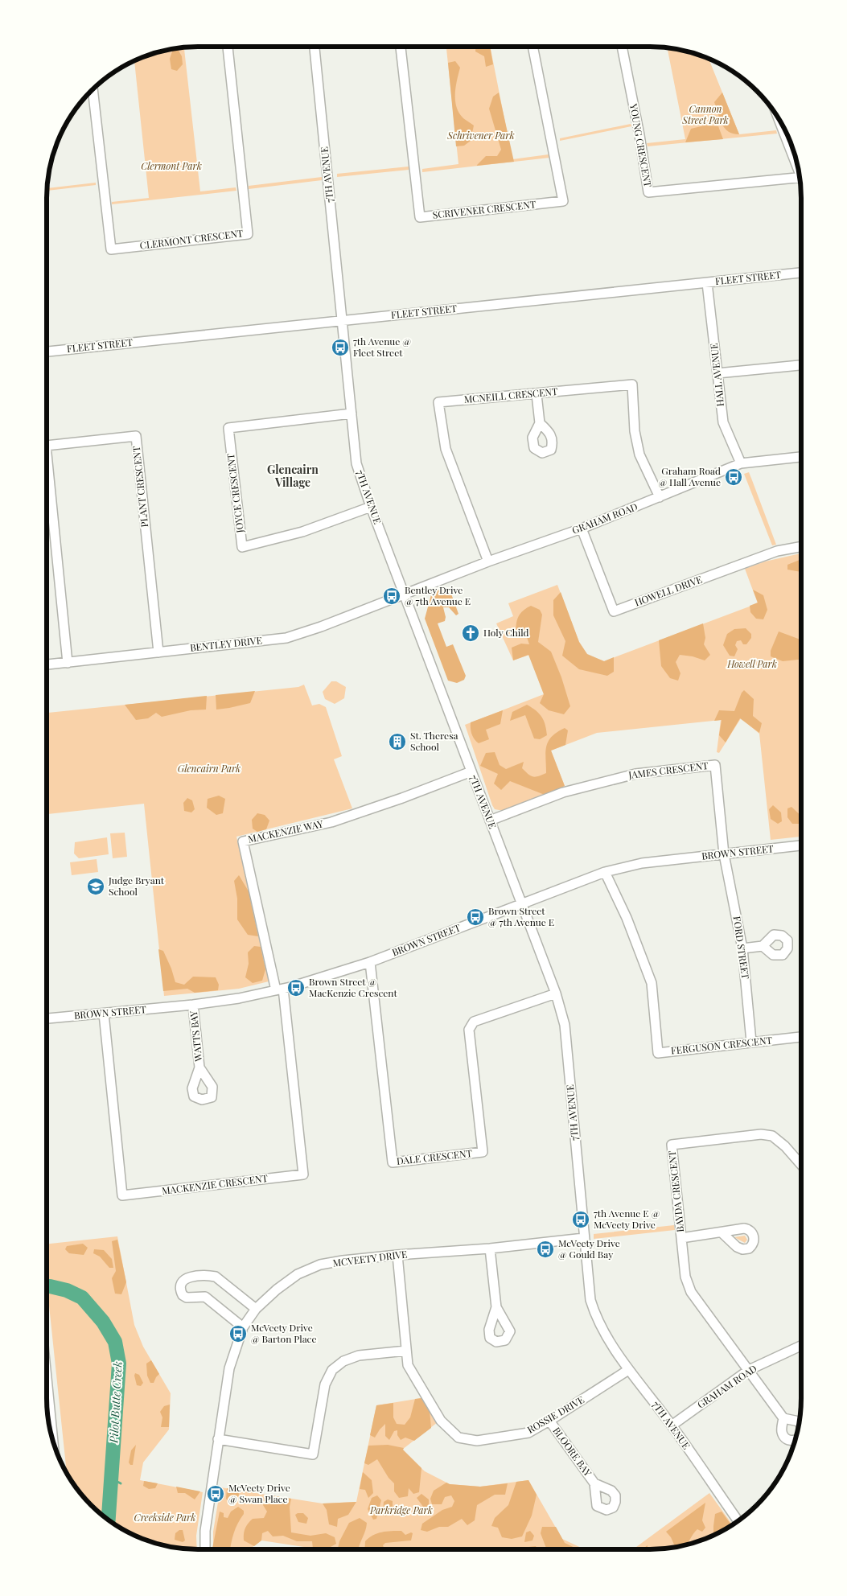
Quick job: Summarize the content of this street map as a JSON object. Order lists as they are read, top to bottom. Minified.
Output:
{"streets":{"street":["YOUNG CRESCENT","7TH AVENUE","SCRIVENER CRESCENT","CLERMONT CRESCENT","FLEET STREET","HALL AVENUE","MCNEILL CRESCENT","PLANT CRESCENT","JOYCE CRESCENT","GRAHAM ROAD","HOWELL DRIVE","BENTLEY DRIVE","JAMES CRESCENT","MACKENZIE WAY","BROWN STREET","FORD STREET","WATTS BAY","FERGUSON CRESCENT","DALE CRESCENT","MACKENZIE CRESCENT","BAYDA CRESCENT","MCVEETY DRIVE","ROSSIE DRIVE","BLOORE BAY"]},"crossings":[["7TH AVENUE","FLEET STREET"],["7TH AVENUE","JOYCE CRESCENT"],["7TH AVENUE","GRAHAM ROAD"],["7TH AVENUE","BENTLEY DRIVE"],["7TH AVENUE","JAMES CRESCENT"],["7TH AVENUE","MACKENZIE WAY"],["7TH AVENUE","BROWN STREET"],["7TH AVENUE","DALE CRESCENT"],["7TH AVENUE","MCVEETY DRIVE"],["7TH AVENUE","ROSSIE DRIVE"],["FLEET STREET","HALL AVENUE"],["HALL AVENUE","GRAHAM ROAD"],["MCNEILL CRESCENT","GRAHAM ROAD"],["PLANT CRESCENT","BENTLEY DRIVE"],["GRAHAM ROAD","HOWELL DRIVE"],["GRAHAM ROAD","BENTLEY DRIVE"],["GRAHAM ROAD","BAYDA CRESCENT"],["JAMES CRESCENT","BROWN STREET"],["JAMES CRESCENT","FORD STREET"],["MACKENZIE WAY","BROWN STREET"],["MACKENZIE WAY","MACKENZIE CRESCENT"],["BROWN STREET","FORD STREET"],["BROWN STREET","WATTS BAY"],["BROWN STREET","FERGUSON CRESCENT"],["BROWN STREET","DALE CRESCENT"],["BROWN STREET","MACKENZIE CRESCENT"],["FORD STREET","FERGUSON CRESCENT"],["MCVEETY DRIVE","ROSSIE DRIVE"],["ROSSIE DRIVE","BLOORE BAY"]],"districts":["Glencairn Village"],"water":["Pilot Butte Creek"],"parks":["Cannon Street Park","Schrivener Park","Clermont Park","Howell Park","Glencairn Park","Parkridge Park","Creekside Park"],"places":{"bus stop":["7th Avenue @ Fleet Street","Graham Road @ Hall Avenue","Bentley Drive @ 7th Avenue E","Brown Street @ 7th Avenue E","Brown Street @ MacKenzie Crescent","7th Avenue E @ McVeety Drive","McVeety Drive @ Gould Bay","McVeety Drive @ Barton Place","McVeety Drive @ Swan Place"],"church":["Holy Child"],"building":["St. Theresa School"],"school or university":["Judge Bryant School"]}}
